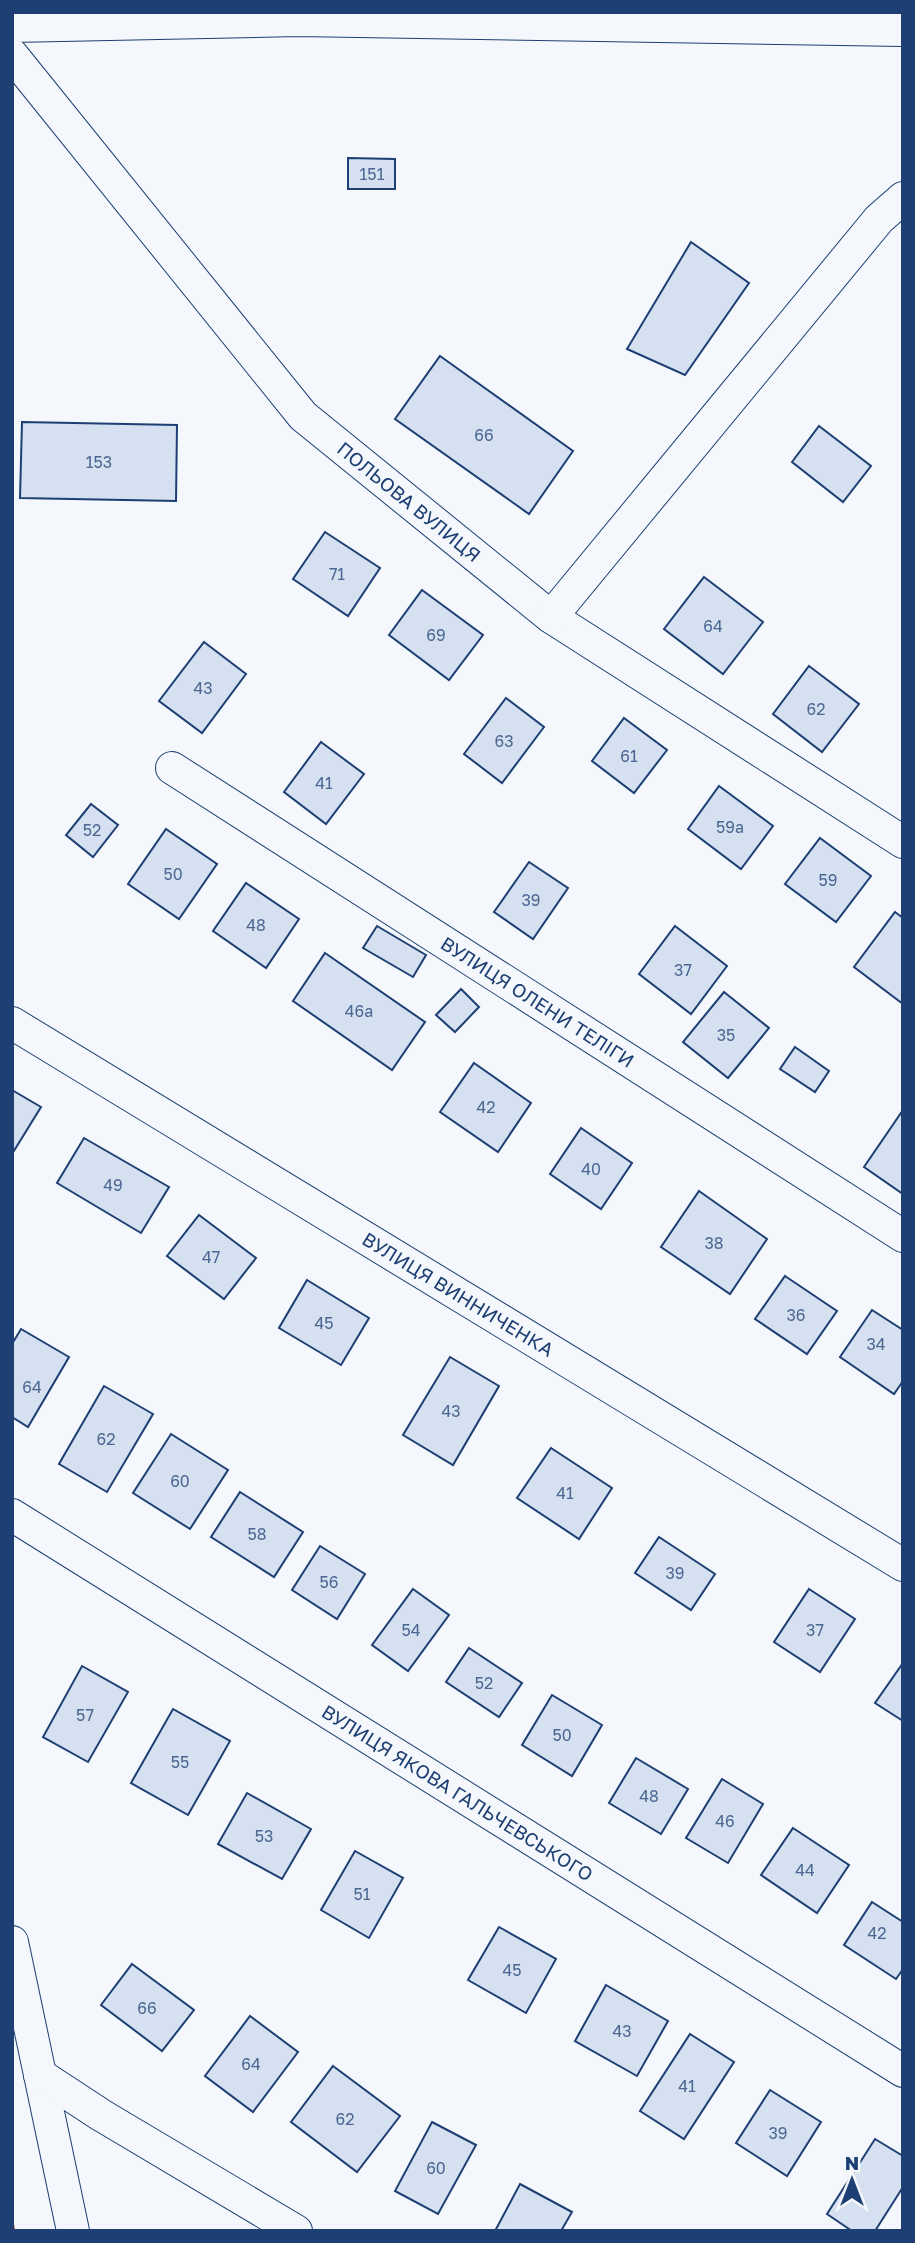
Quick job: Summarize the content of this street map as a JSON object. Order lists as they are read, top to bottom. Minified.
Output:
{"streets":{"street":["ПОЛЬОВА ВУЛИЦЯ","ВУЛИЦЯ ОЛЕНИ ТЕЛІГИ","ВУЛИЦЯ ВИННИЧЕНКА","ВУЛИЦЯ ЯКОВА ГАЛЬЧЕВСЬКОГО"]},"house_numbers":["151","66","153","71","64","69","43","62","63","61","41","59а","52","50","59","39","48","37","46а","35","42","40","49","38","47","36","45","34","64","43","62","60","41","58","39","56","54","37","52","57","50","55","48","46","53","44","51","42","45","66","43","64","41","62","39","60"],"north":"top"}
